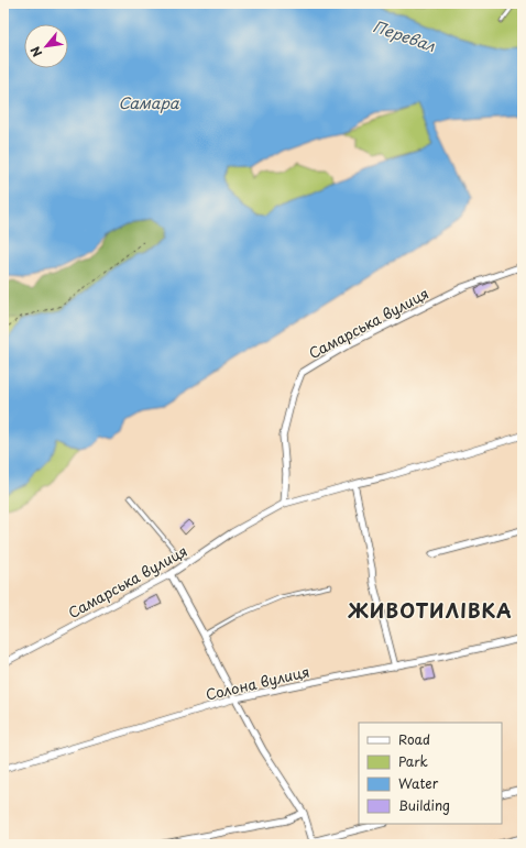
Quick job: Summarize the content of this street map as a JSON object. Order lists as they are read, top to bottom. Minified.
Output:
{"streets":{"street":["Самарська вулиця","Солона вулиця"]},"districts":["ЖИВОТИЛІВКА"],"water":["Перевал","Самара"],"legend":["Road","Park","Water","Building"],"north":"bottom left"}
